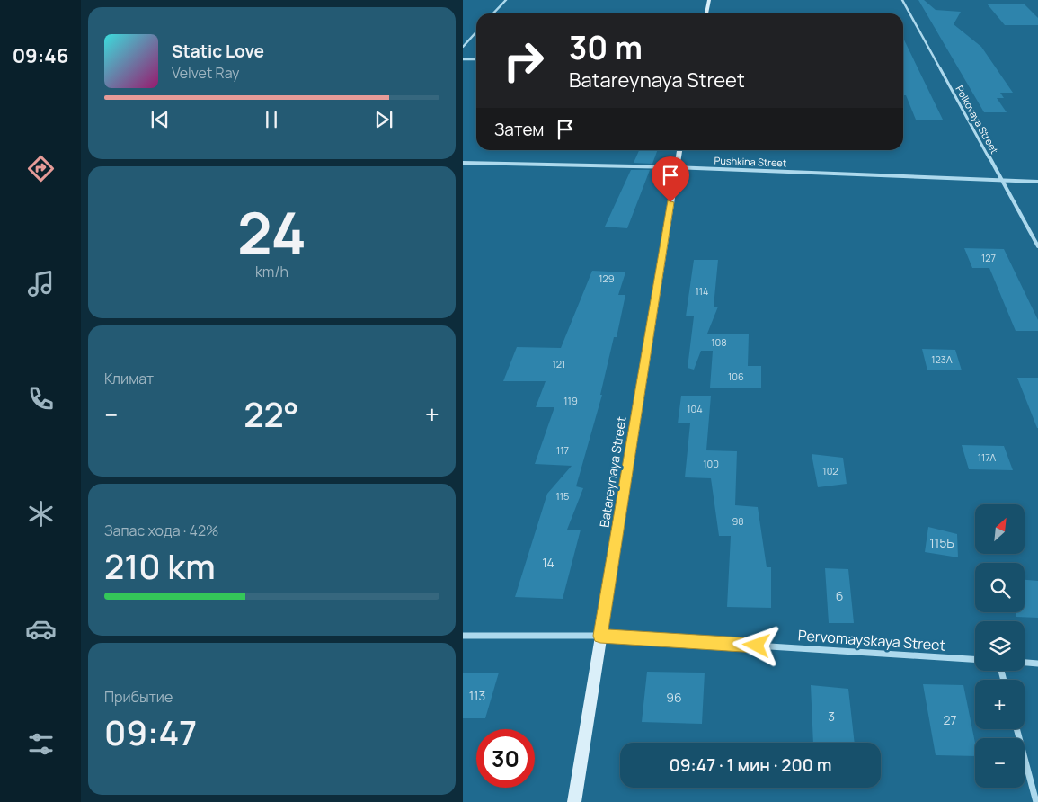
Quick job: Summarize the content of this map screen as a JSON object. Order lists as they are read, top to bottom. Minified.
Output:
{"streets":{"street":["Polkovaya Street","Pushkina Street","Batareynaya Street","Pervomayskaya Street"]},"crossings":[["Polkovaya Street","Pushkina Street"],["Pushkina Street","Batareynaya Street"],["Batareynaya Street","Pervomayskaya Street"]],"house_numbers":["127","129","114","108","123А","121","106","119","104","117","117А","100","102","115","98","115Б","14","6","113","96","3","27"],"north":"top right","page":{"tabs":"09:46","turn":["30 m","Batareynaya Street"],"song":["Static Love","Velvet Ray"],"then":"Затем","tile":[["24","km/h"],"Климат",["Запас хода · 42%","210 km"],["Прибытие","09:47"]],"heat":["−","22°","+"],"map_buttons":["+","−"],"limit":"30","trip":"09:47 · 1 мин · 200 m"}}
